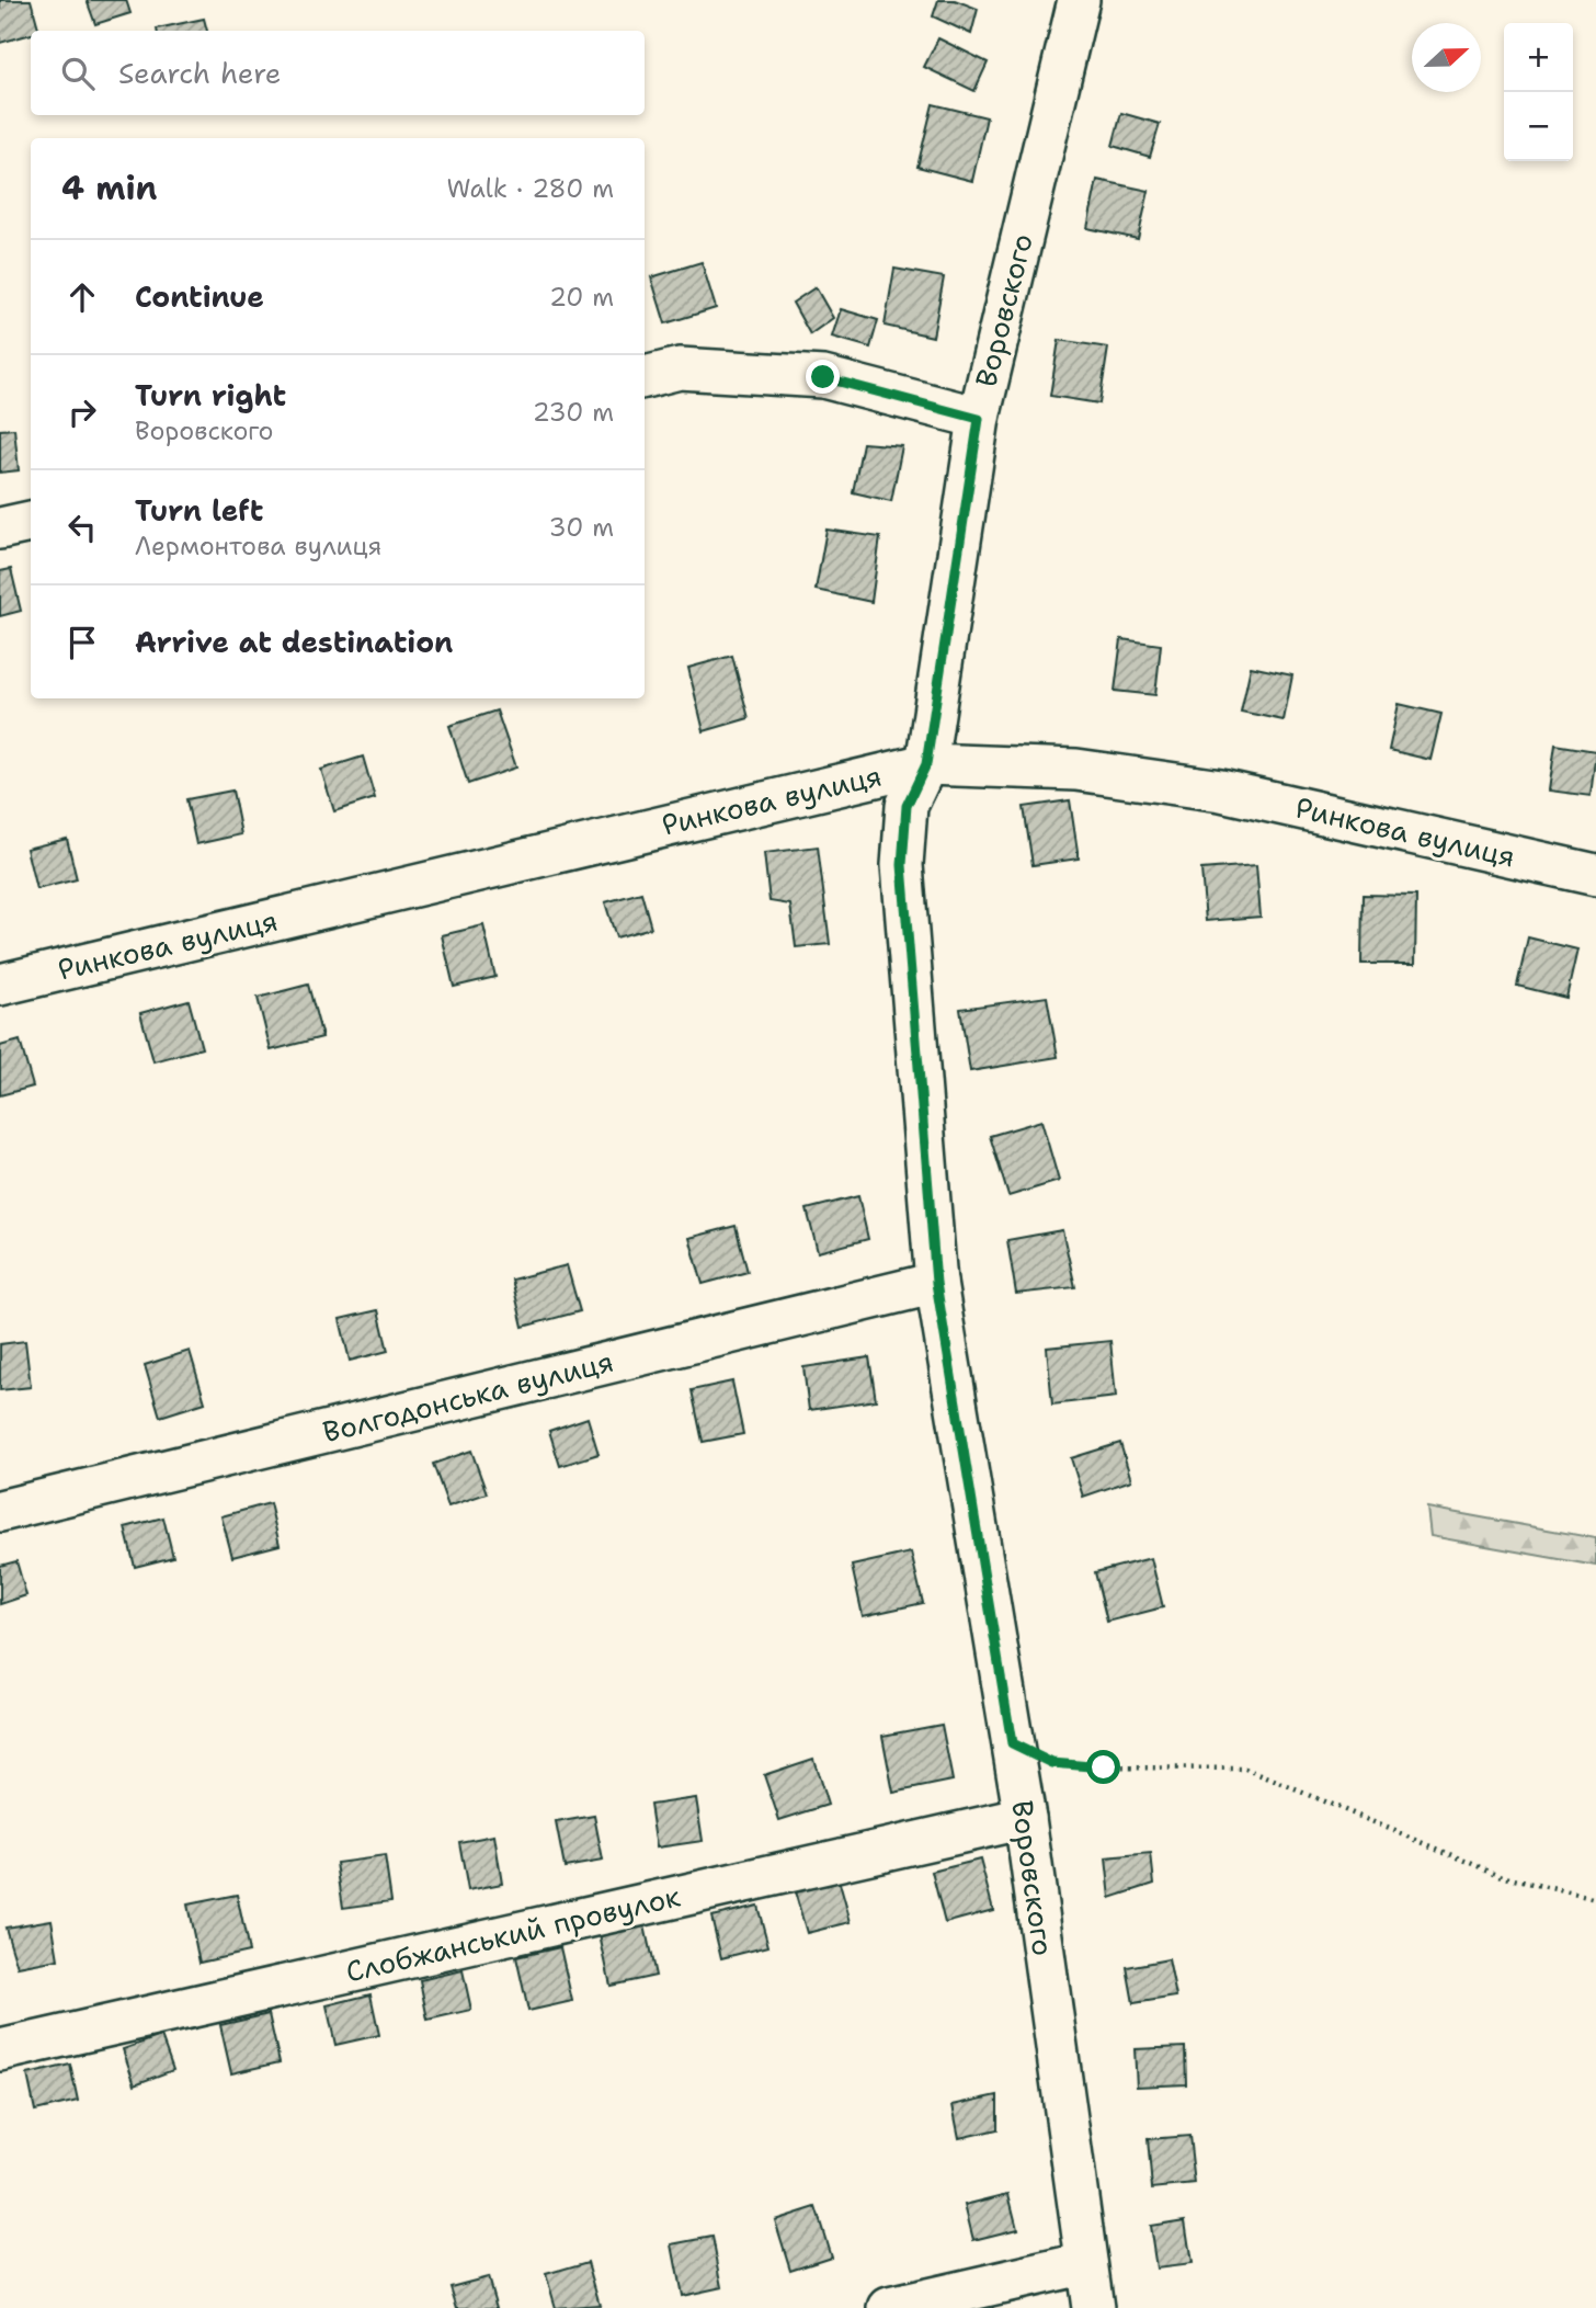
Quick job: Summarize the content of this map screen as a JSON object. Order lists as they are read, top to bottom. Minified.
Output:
{"streets":{"street":["Воровского","Ринкова вулиця","Волгодонська вулиця","Слобжанський провулок"]},"crossings":[["Воровского","Ринкова вулиця"],["Воровского","Волгодонська вулиця"],["Воровского","Слобжанський провулок"]],"north":"right","page":{"map_buttons":["+","−"],"search":"Search here","heading":["4 min","Walk · 280 m"],"list":[["Continue","20 m"],["Turn right","Воровского","230 m"],["Turn left","Лермонтова вулиця","30 m"],"Arrive at destination"]}}
